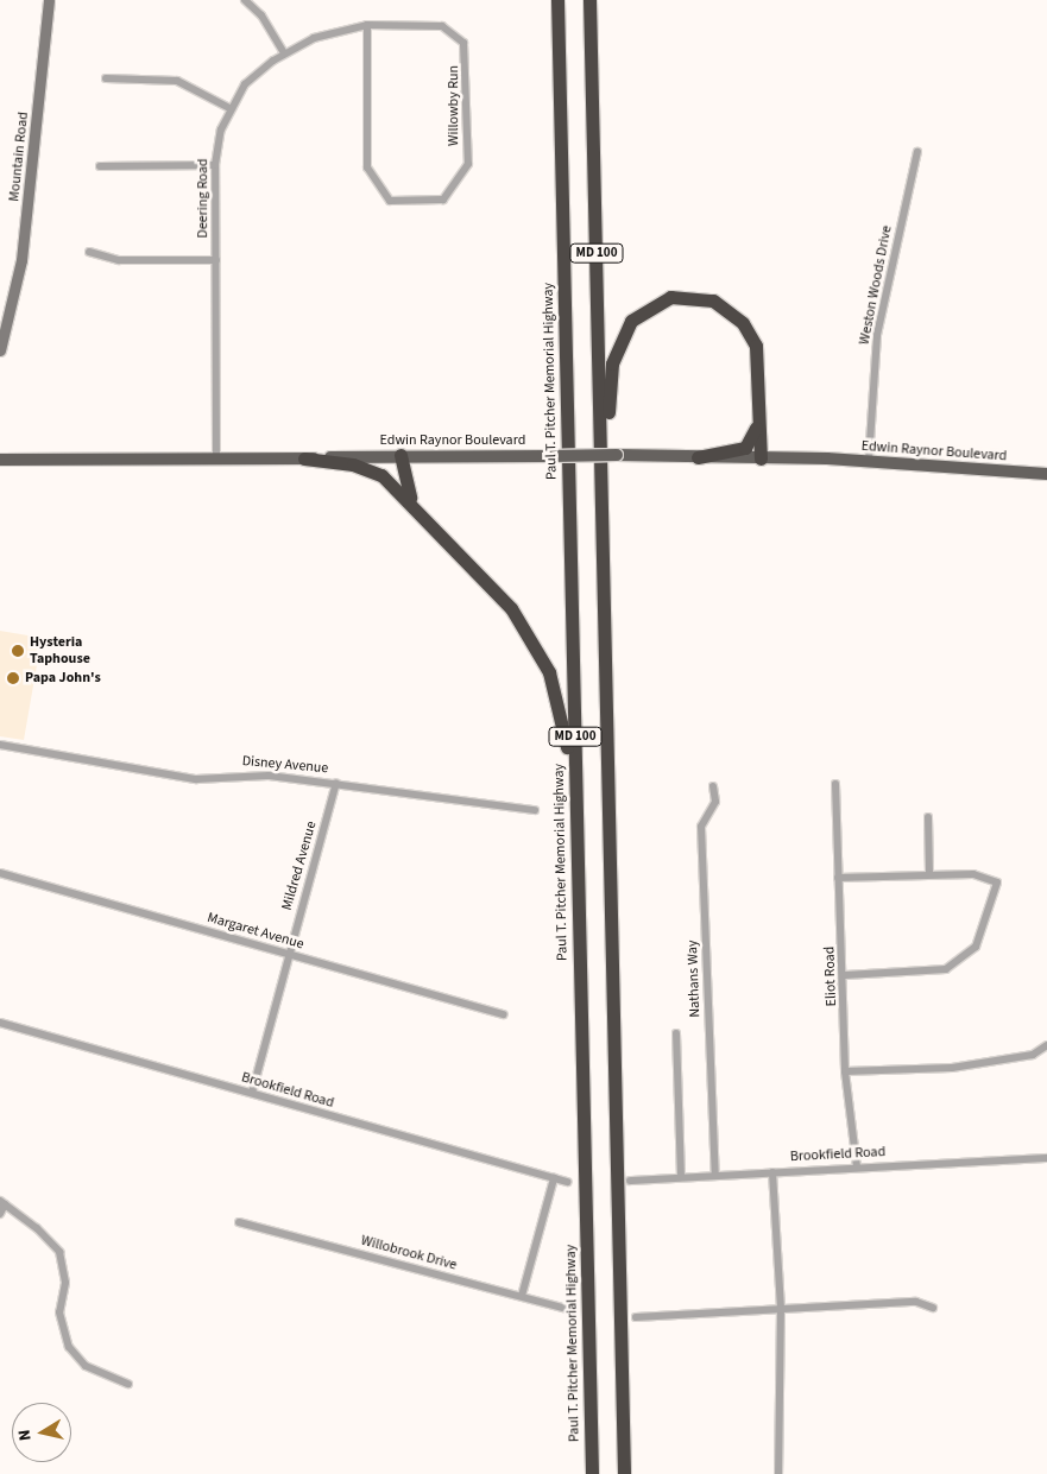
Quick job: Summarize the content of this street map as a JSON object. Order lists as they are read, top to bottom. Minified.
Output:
{"streets":{"highway":["MD 100","Paul T. Pitcher Memorial Highway"],"main road":["Mountain Road","Edwin Raynor Boulevard"],"street":["Willowby Run","Deering Road","Weston Woods Drive","Disney Avenue","Mildred Avenue","Margaret Avenue","Eliot Road","Nathans Way","Brookfield Road","Willobrook Drive"]},"crossings":[["Willowby Run","Deering Road"],["Deering Road","Edwin Raynor Boulevard"],["Weston Woods Drive","Edwin Raynor Boulevard"],["Disney Avenue","Mildred Avenue"],["Mildred Avenue","Margaret Avenue"],["Mildred Avenue","Brookfield Road"],["Eliot Road","Brookfield Road"],["Nathans Way","Brookfield Road"]],"places":["Hysteria Taphouse","Papa John's"],"north":"left"}
